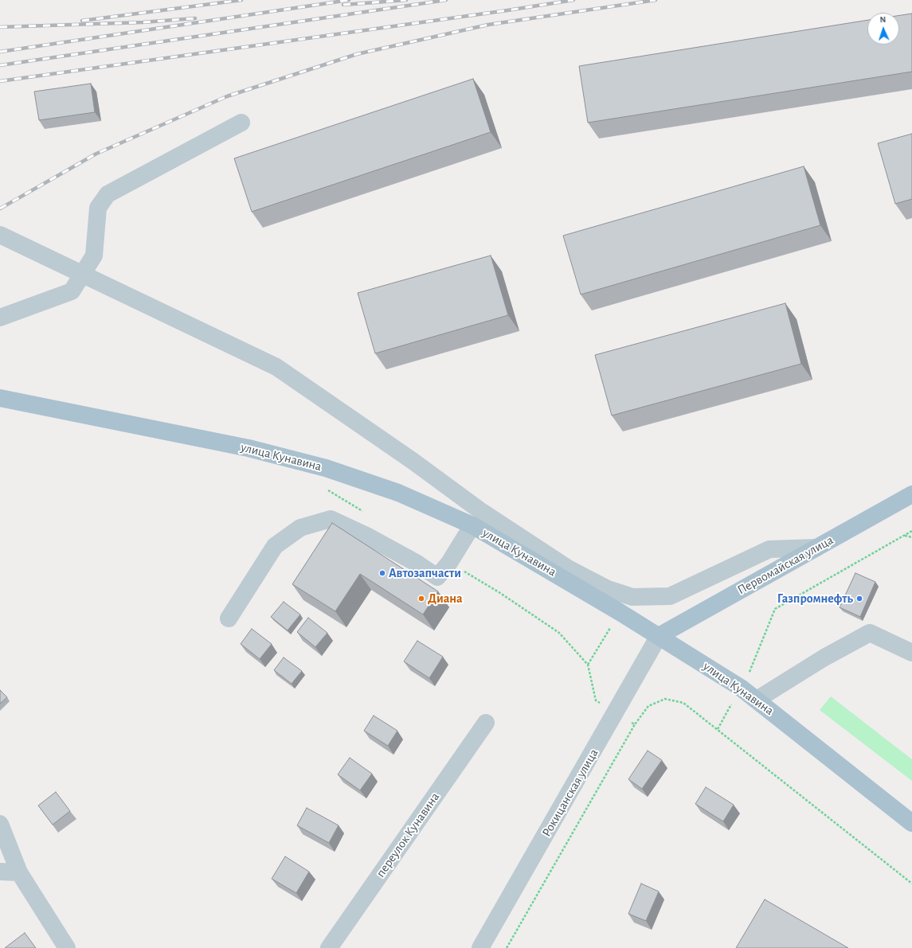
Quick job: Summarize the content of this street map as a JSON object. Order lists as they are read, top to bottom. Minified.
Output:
{"streets":{"main road":["улица Кунавина","Первомайская улица"],"street":["Рокицанская улица","переулок Кунавина"]},"crossings":[["улица Кунавина","Первомайская улица"],["улица Кунавина","Рокицанская улица"],["Первомайская улица","Рокицанская улица"]],"places":["Автозапчасти","Диана","Газпромнефть"],"north":"top"}
